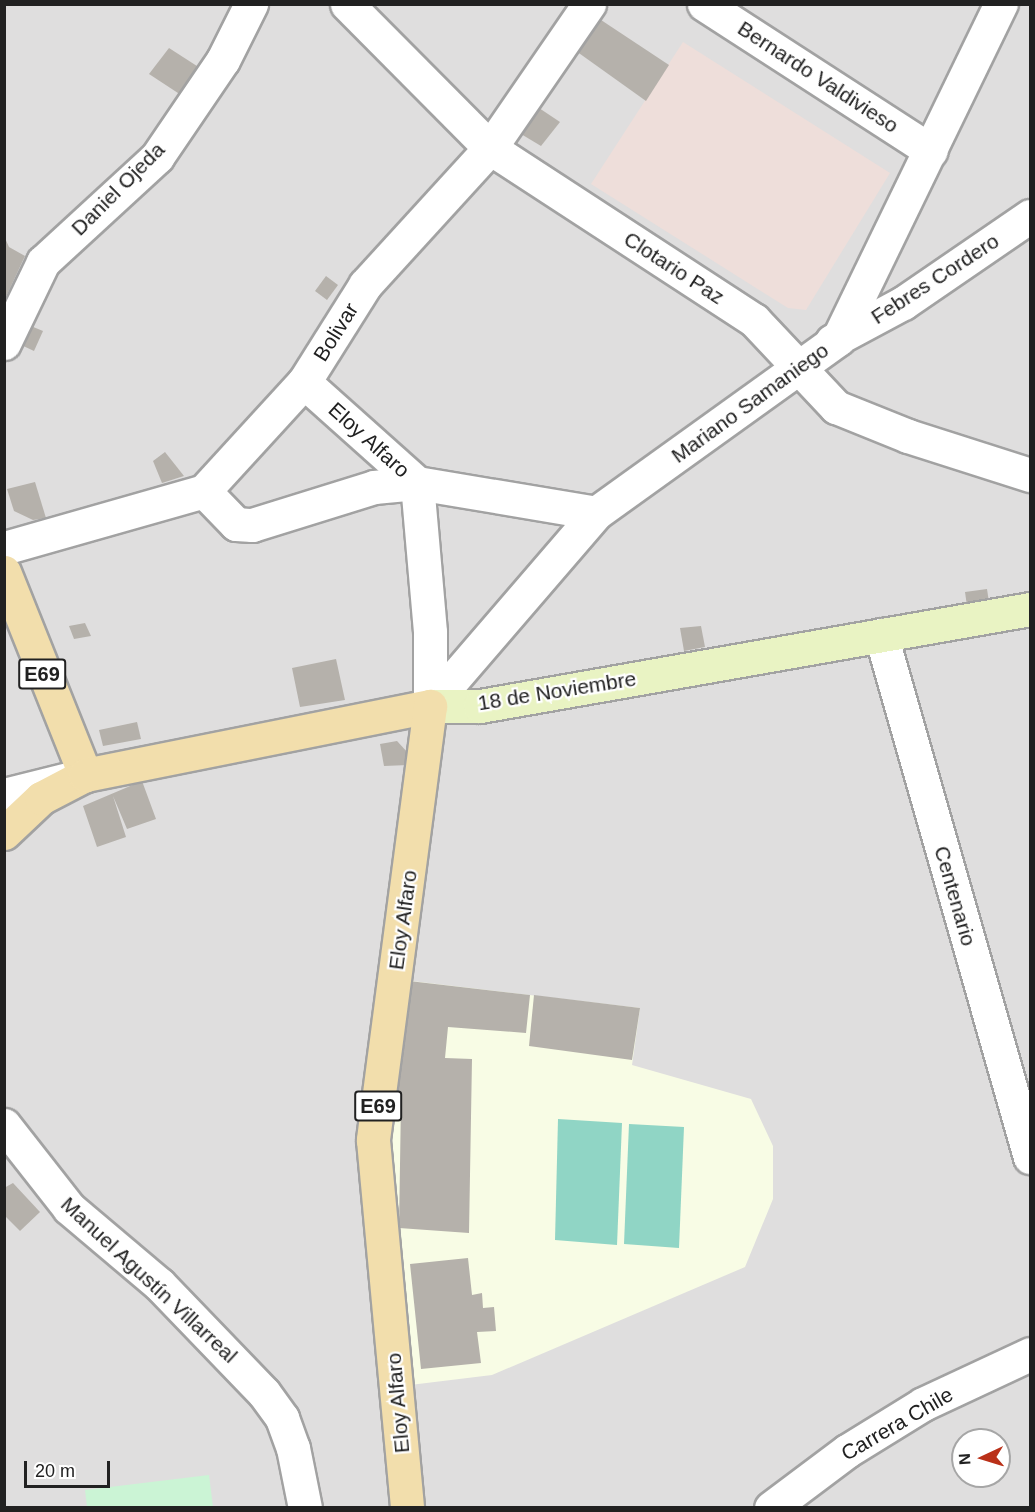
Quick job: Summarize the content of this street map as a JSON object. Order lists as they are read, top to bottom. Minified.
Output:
{"streets":{"main road":["Eloy Alfaro","E69","18 de Noviembre"],"street":["Bernardo Valdivieso","Daniel Ojeda","Clotario Paz","Febres Cordero","Bolivar","Mariano Samaniego","Centenario","Manuel Agustín Villarreal","Carrera Chile"]},"crossings":[["Bernardo Valdivieso","Mariano Samaniego"],["Clotario Paz","Bolivar"],["Clotario Paz","Mariano Samaniego"],["Febres Cordero","Mariano Samaniego"],["Bolivar","Eloy Alfaro"],["Mariano Samaniego","Eloy Alfaro"],["Mariano Samaniego","18 de Noviembre"],["Eloy Alfaro","18 de Noviembre"],["E69","18 de Noviembre"],["18 de Noviembre","Centenario"]],"scale_bar":"20 m","north":"left"}
